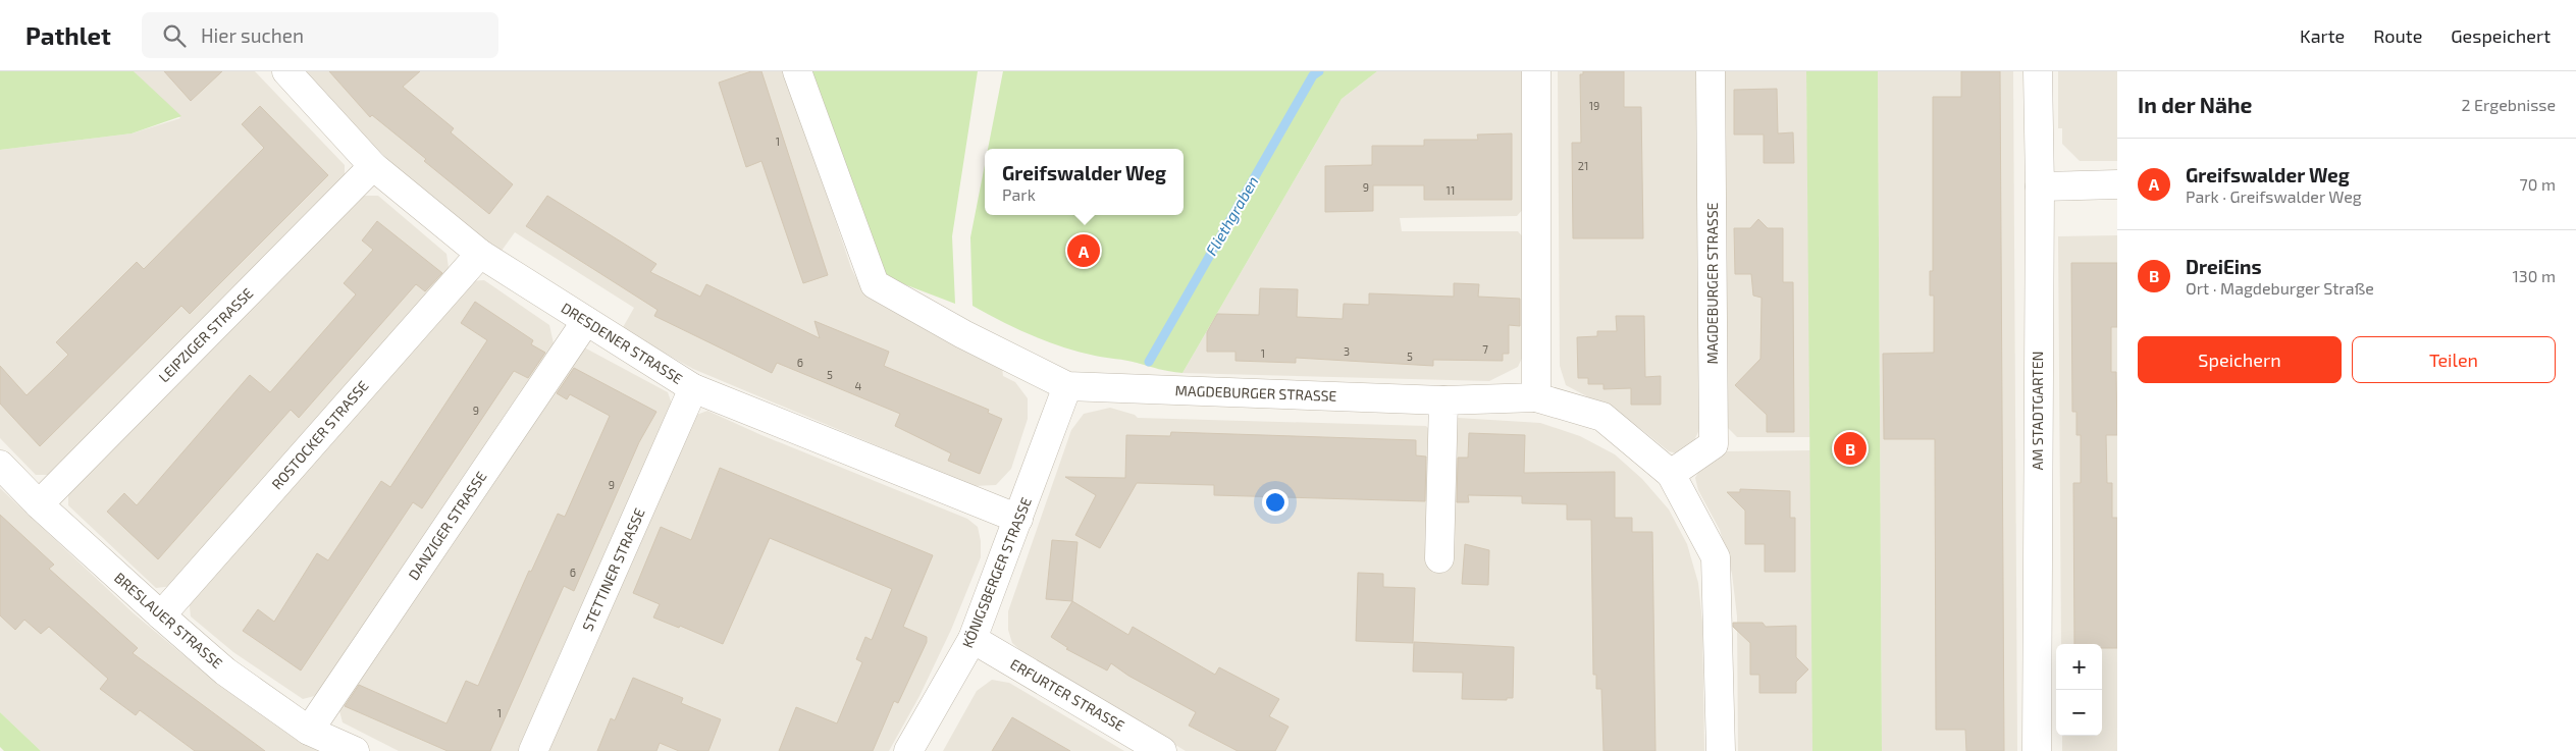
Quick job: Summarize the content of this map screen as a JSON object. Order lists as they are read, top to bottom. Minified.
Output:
{"streets":{"street":["MAGDEBURGER STRASSE","LEIPZIGER STRASSE","DRESDENER STRASSE","AM STADTGARTEN","ROSTOCKER STRASSE","DANZIGER STRASSE","STETTINER STRASSE","KÖNIGSBERGER STRASSE","BRESLAUER STRASSE","ERFURTER STRASSE"]},"crossings":[["MAGDEBURGER STRASSE","KÖNIGSBERGER STRASSE"],["LEIPZIGER STRASSE","DRESDENER STRASSE"],["LEIPZIGER STRASSE","BRESLAUER STRASSE"],["DRESDENER STRASSE","ROSTOCKER STRASSE"],["DRESDENER STRASSE","DANZIGER STRASSE"],["DRESDENER STRASSE","STETTINER STRASSE"],["DRESDENER STRASSE","KÖNIGSBERGER STRASSE"],["ROSTOCKER STRASSE","BRESLAUER STRASSE"],["DANZIGER STRASSE","BRESLAUER STRASSE"],["KÖNIGSBERGER STRASSE","ERFURTER STRASSE"]],"water":["Fliethgraben"],"house_numbers":["19","1","21","9","11","7","3","1","5","6","5","4","9","9","6","1"],"page":{"header":"Pathlet","search":"Hier suchen","nav":["Karte","Route","Gespeichert"],"heading":["In der Nähe","2 Ergebnisse"],"list":[{"mark":"A","name":"Greifswalder Weg","note":"Park · Greifswalder Weg","value":"70 m"},{"mark":"B","name":"DreiEins","note":"Ort · Magdeburger Straße","value":"130 m"}],"popup":["Greifswalder Weg","Park"],"pins":["A","B"],"buttons":["Speichern","Teilen"],"map_buttons":["+","−"]}}
